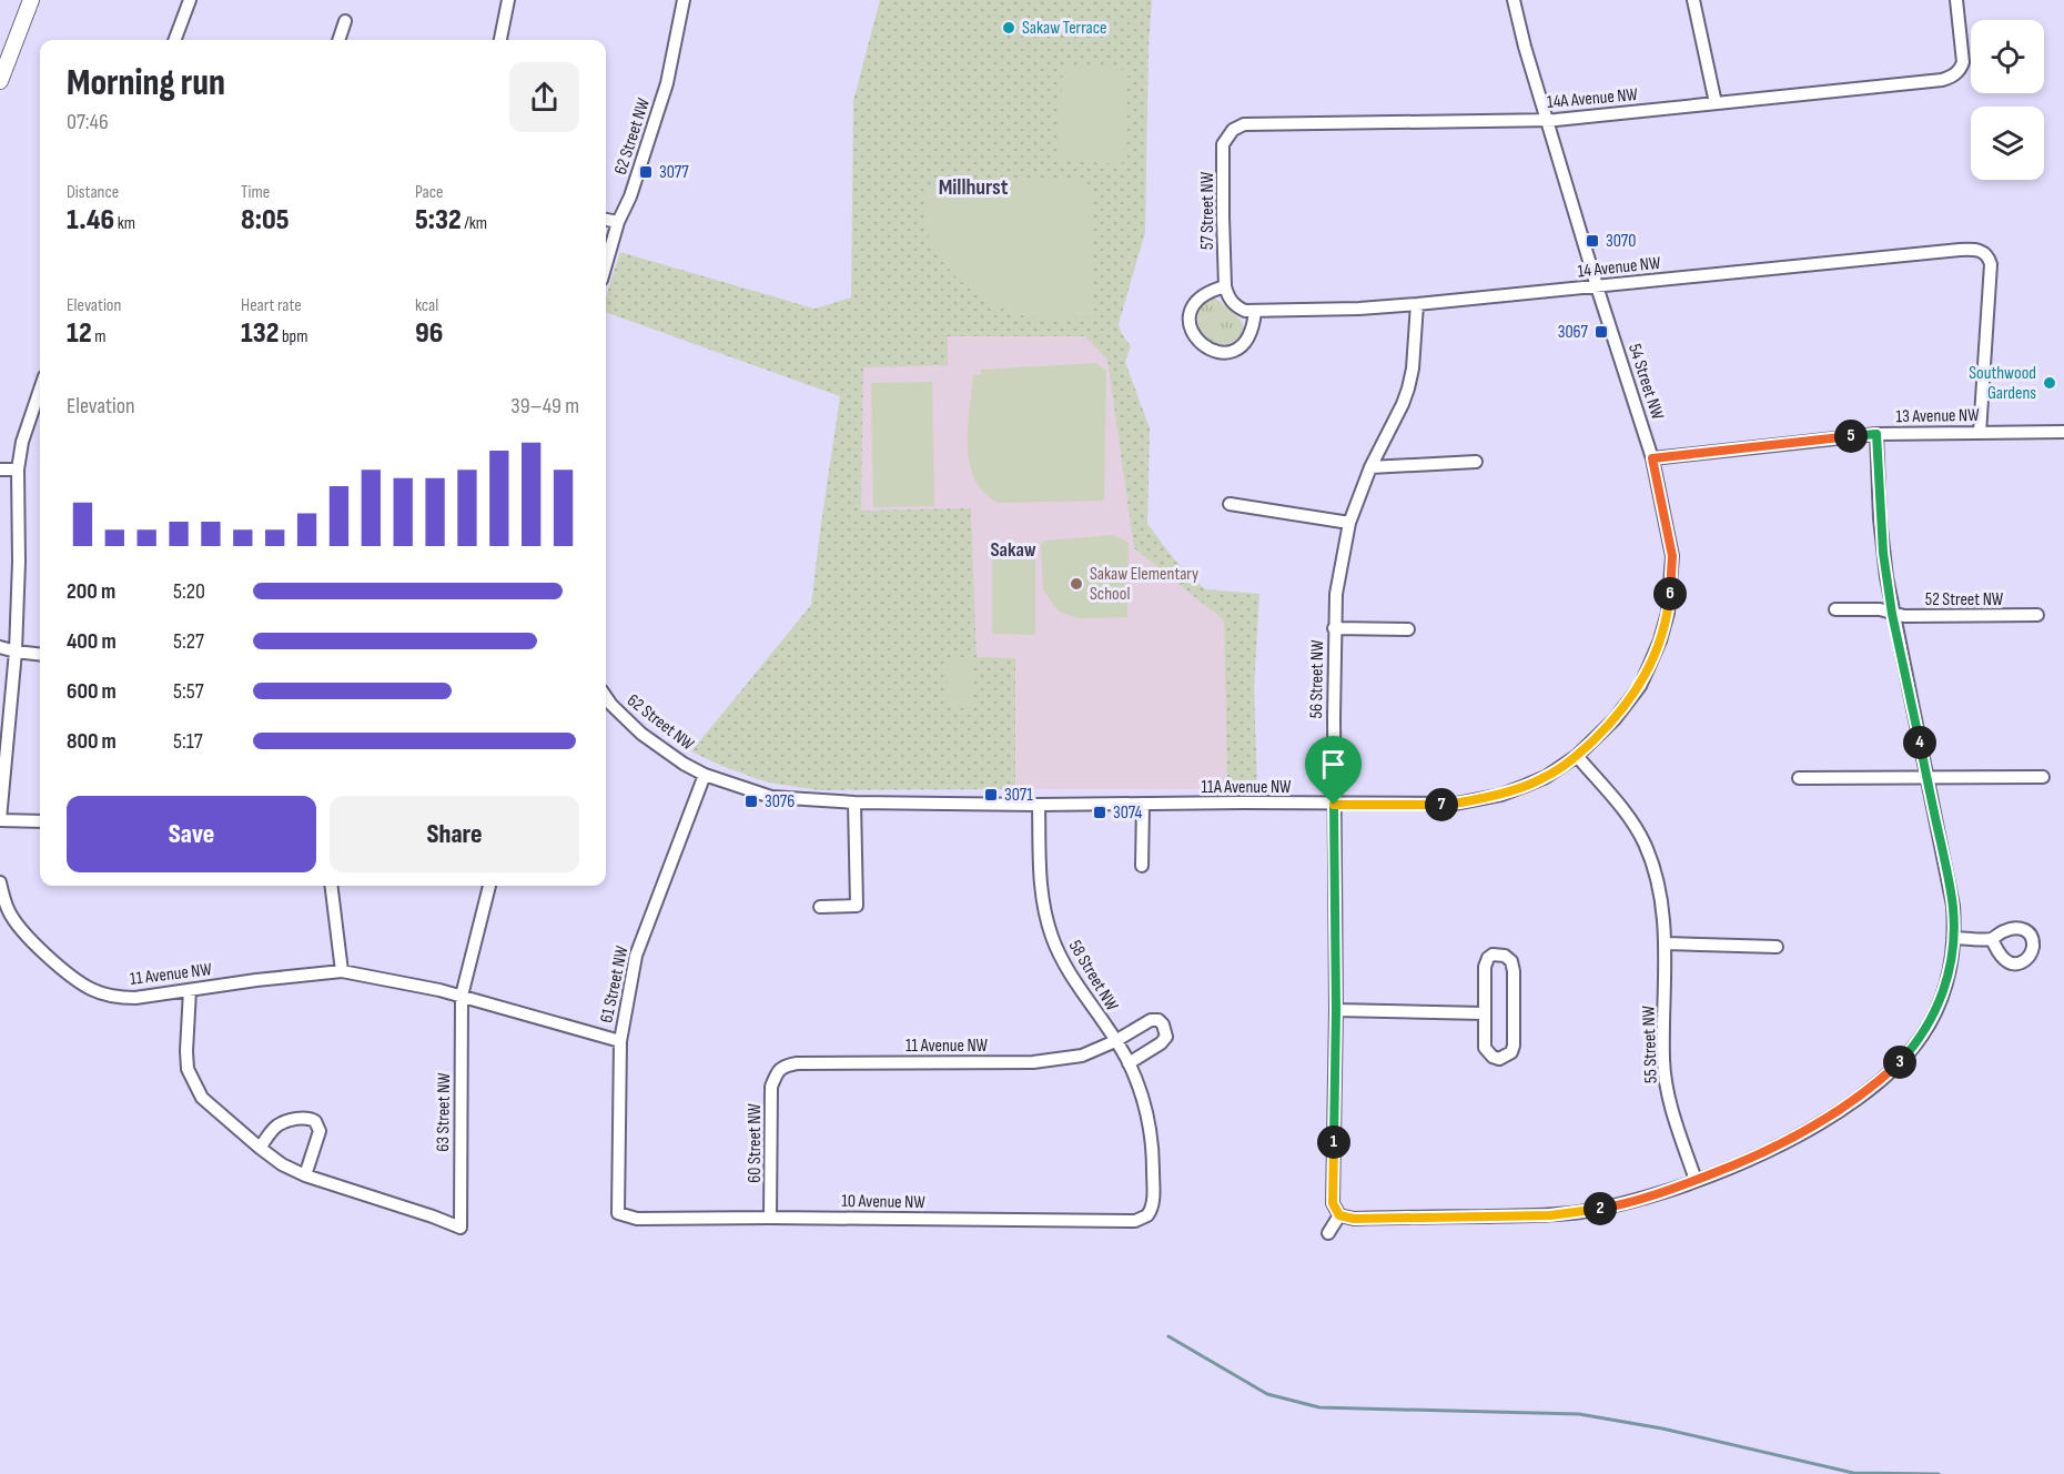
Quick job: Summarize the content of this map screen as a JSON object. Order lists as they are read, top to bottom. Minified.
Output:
{"streets":{"street":["14A Avenue NW","62 Street NW","57 Street NW","14 Avenue NW","54 Street NW","13 Avenue NW","52 Street NW","56 Street NW","11A Avenue NW","11 Avenue NW","58 Street NW","61 Street NW","55 Street NW","63 Street NW","60 Street NW","10 Avenue NW"]},"crossings":[["14A Avenue NW","57 Street NW"],["14A Avenue NW","54 Street NW"],["62 Street NW","11A Avenue NW"],["62 Street NW","61 Street NW"],["57 Street NW","14 Avenue NW"],["14 Avenue NW","54 Street NW"],["14 Avenue NW","13 Avenue NW"],["14 Avenue NW","56 Street NW"],["54 Street NW","13 Avenue NW"],["54 Street NW","11A Avenue NW"],["54 Street NW","55 Street NW"],["56 Street NW","11A Avenue NW"],["11A Avenue NW","58 Street NW"],["11A Avenue NW","61 Street NW"],["11A Avenue NW","55 Street NW"],["11 Avenue NW","58 Street NW"],["11 Avenue NW","61 Street NW"],["11 Avenue NW","63 Street NW"],["11 Avenue NW","60 Street NW"],["58 Street NW","10 Avenue NW"],["61 Street NW","10 Avenue NW"],["60 Street NW","10 Avenue NW"]],"districts":["Millhurst","Sakaw"],"places":{"other":["Sakaw Terrace","Southwood Gardens","Sakaw Elementary School"],"transit":["3077","3070","3067","3071","3076","3074"]},"page":{"heading":["Morning run","07:46"],"stats":[["Distance","1.46 km"],["Time","8:05"],["Pace","5:32 /km"],["Elevation","12 m"],["Heart rate","132 bpm"],["kcal","96"]],"chart":["Elevation","39–49 m"],"pins":["5","6","4","7","3","1","2"],"list":[{"name":"200 m","note":"5:20"},{"name":"400 m","note":"5:27"},{"name":"600 m","note":"5:57"},{"name":"800 m","note":"5:17"}],"buttons":["Save","Share"]}}
